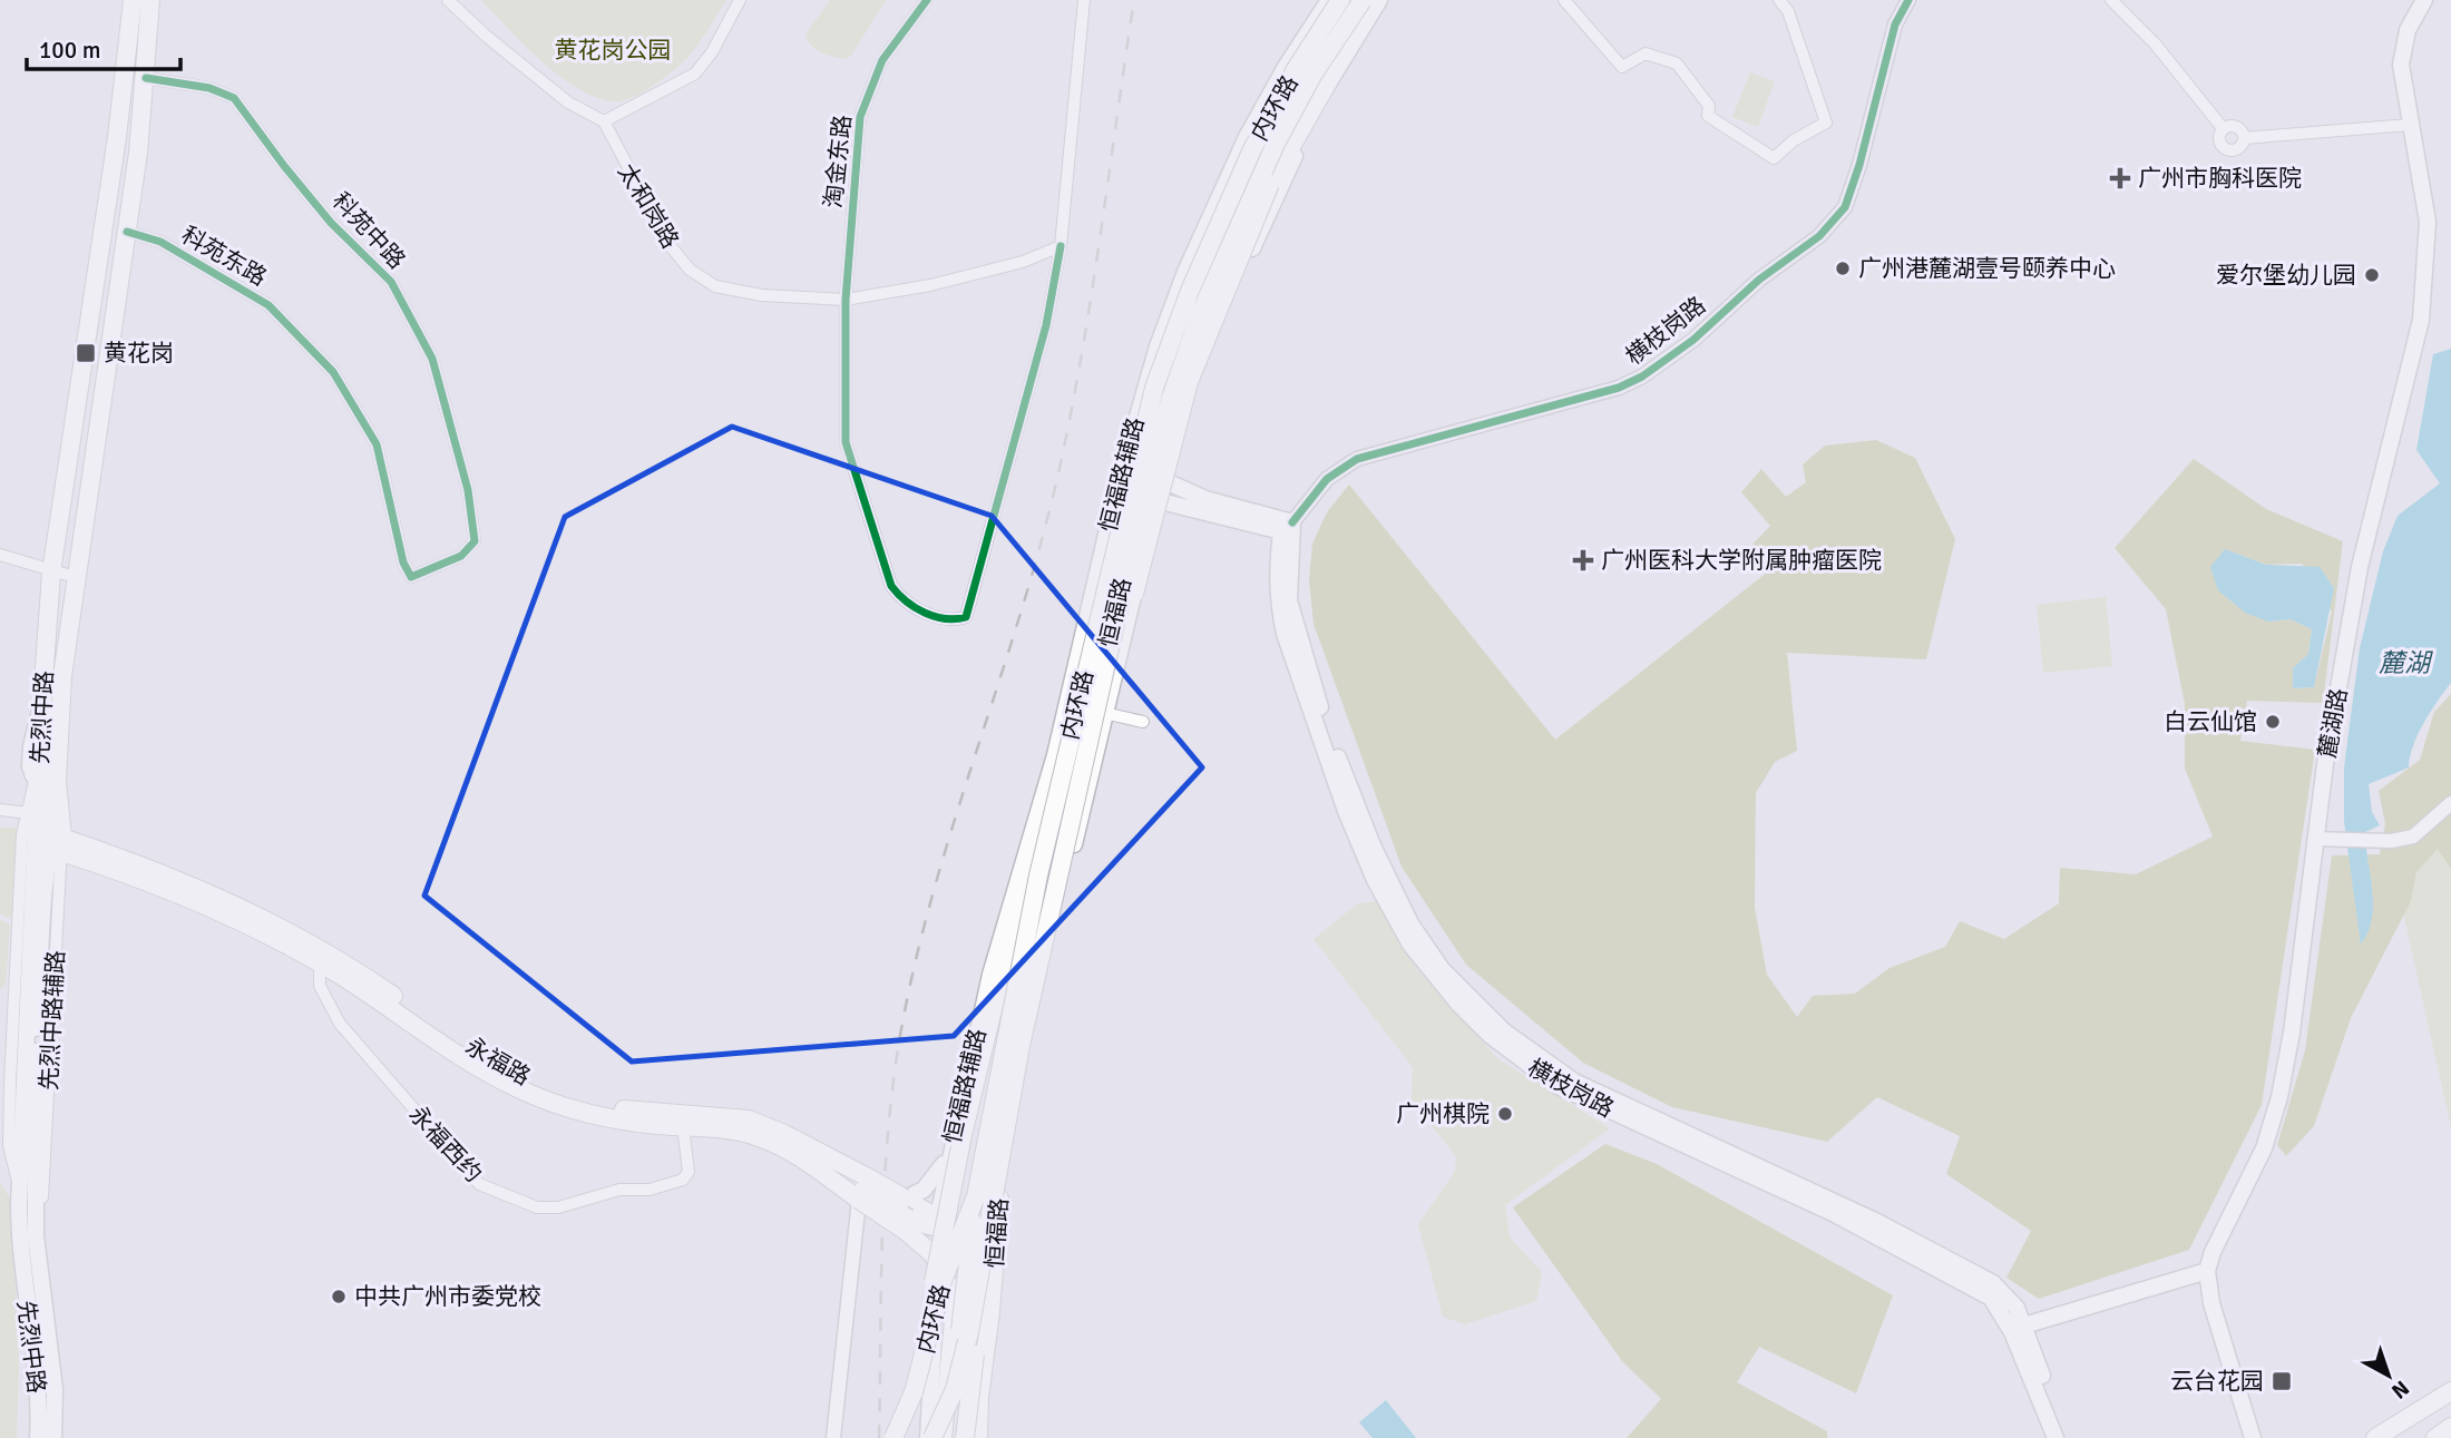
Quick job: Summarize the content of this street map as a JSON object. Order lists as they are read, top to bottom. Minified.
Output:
{"streets":{"main road":["内环路","横枝岗路","恒福路辅路","恒福路","先烈中路","麓湖路","永福路"],"street":["淘金东路","太和岗路","科苑中路","科苑东路","先烈中路辅路","永福西约"]},"crossings":[["内环路","恒福路辅路"],["内环路","恒福路"],["淘金东路","太和岗路"],["科苑中路","科苑东路"],["科苑中路","先烈中路"],["科苑东路","先烈中路"],["恒福路辅路","恒福路"],["恒福路辅路","永福路"],["恒福路","永福路"],["先烈中路","先烈中路辅路"],["永福路","永福西约"]],"water":["麓湖"],"parks":["黄花岗公园"],"places":{"health":["广州市胸科医院","广州医科大学附属肿瘤医院"],"other":["广州港麓湖壹号颐养中心","爱尔堡幼儿园","白云仙馆","广州棋院","中共广州市委党校"],"transit":["黄花岗","云台花园"]},"scale_bar":"100 m","north":"bottom right"}
